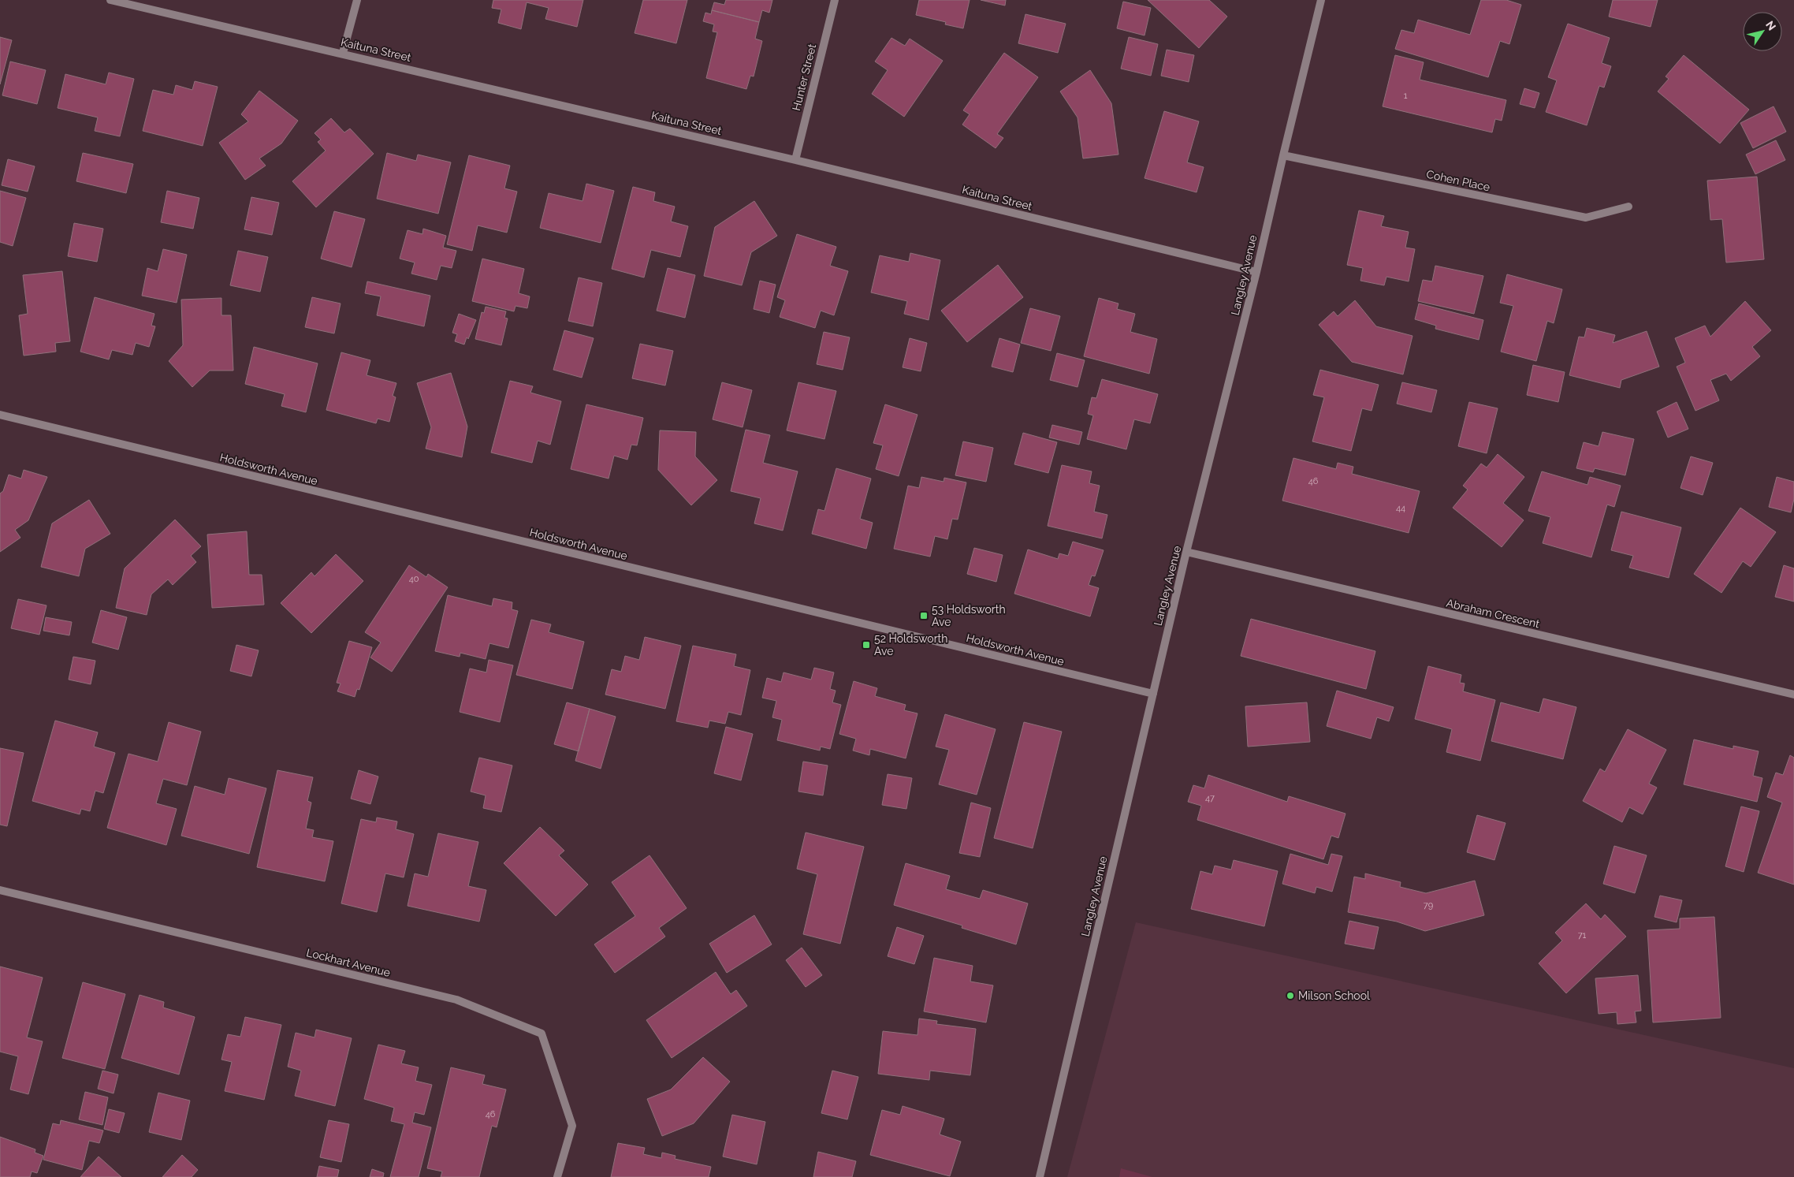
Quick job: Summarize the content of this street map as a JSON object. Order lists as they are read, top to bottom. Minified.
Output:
{"streets":{"street":["Kaituna Street","Hunter Street","Cohen Place","Langley Avenue","Holdsworth Avenue","Abraham Crescent","Lockhart Avenue"]},"crossings":[["Kaituna Street","Hunter Street"],["Kaituna Street","Langley Avenue"],["Cohen Place","Langley Avenue"],["Langley Avenue","Holdsworth Avenue"],["Langley Avenue","Abraham Crescent"]],"places":{"transit":["53 Holdsworth Ave","52 Holdsworth Ave"],"other":["Milson School"]},"house_numbers":["1","46","44","40","47","79","71","46"],"north":"top right"}
